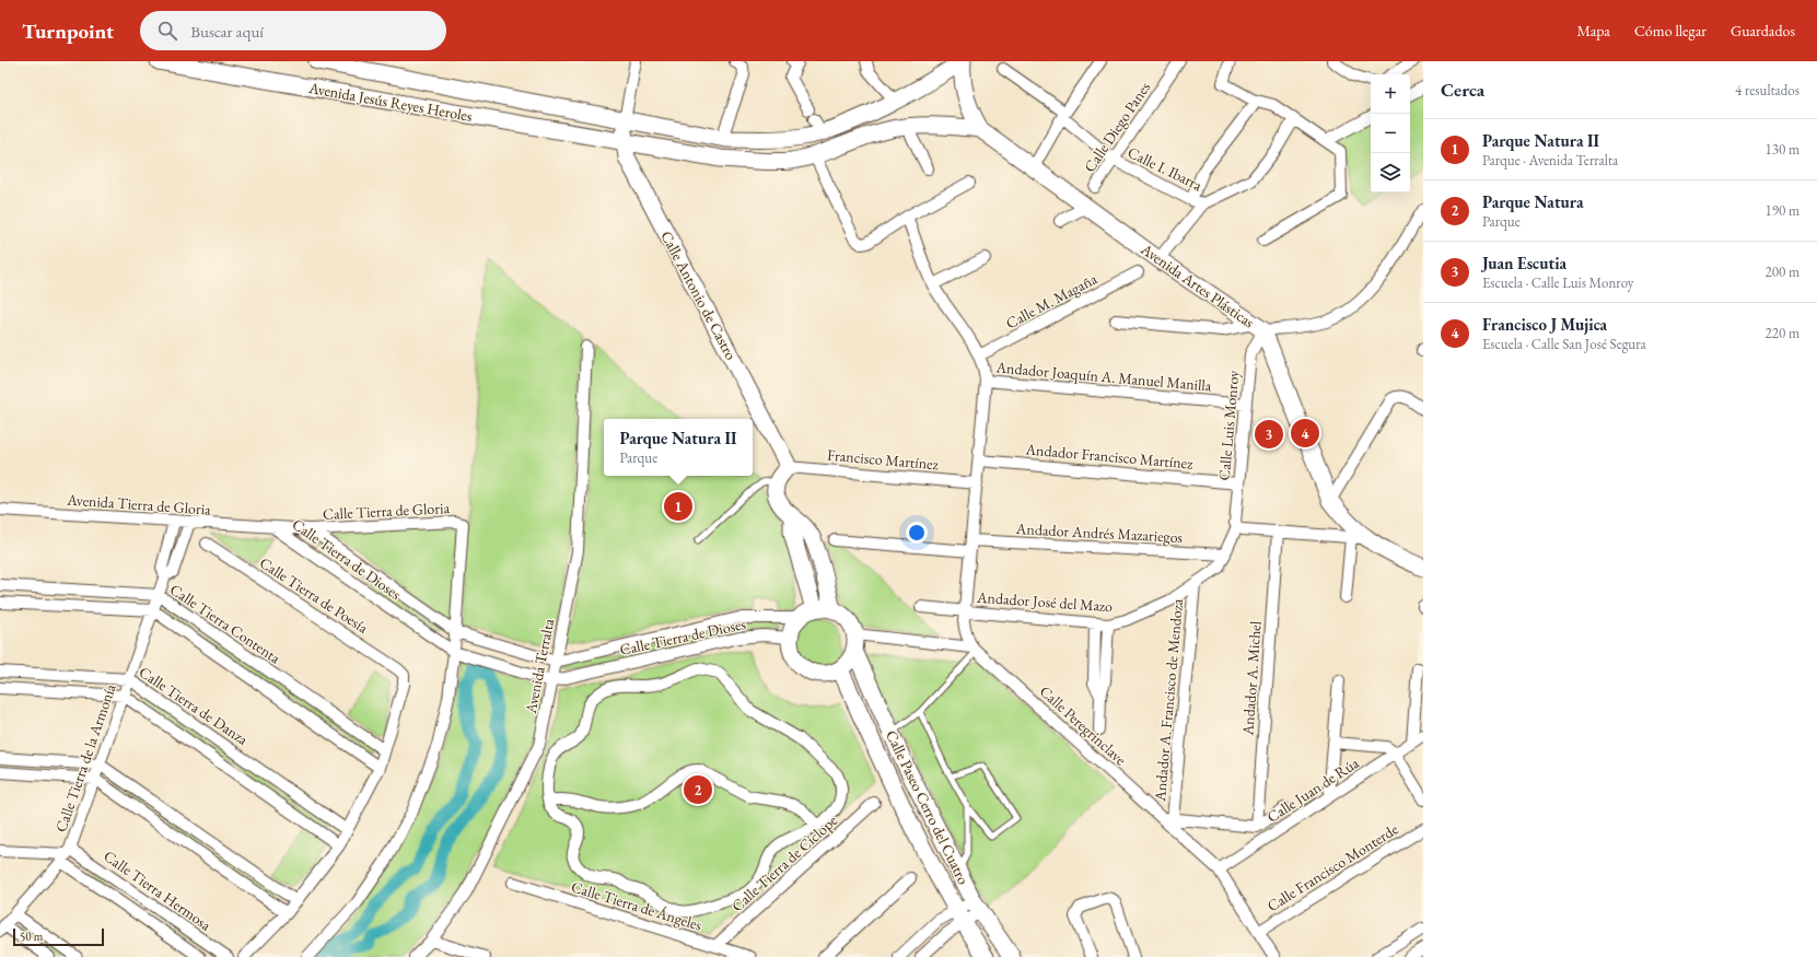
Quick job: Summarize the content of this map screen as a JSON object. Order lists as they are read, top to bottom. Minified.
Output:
{"streets":{"street":["Avenida Jesús Reyes Heroles","Calle Diego Panes","Calle I. Ibarra","Avenida Artes Plásticas","Calle Antonio de Castro","Calle M. Magaña","Andador Joaquín A. Manuel Manilla","Calle Luis Monroy","Andador Francisco Martínez","Francisco Martínez","Avenida Tierra de Gloria","Calle Tierra de Gloria","Andador Andrés Mazariegos","Calle Tierra de Dioses","Calle Tierra de Poesía","Andador José del Mazo","Calle Tierra Contenta","Avenida Terralta","Andador A. Michel","Andador A. Francisco de Mendoza","Calle Tierra de Danza","Calle Peregrinclave","Calle Tierra de la Armonía","Calle Juan de Rúa","Calle Paseo Cerro del Cuatro","Calle Tierra de Cíclope","Calle Francisco Monterde","Calle Tierra Hermosa","Calle Tierra de Ángeles"]},"crossings":[["Avenida Jesús Reyes Heroles","Avenida Artes Plásticas"],["Avenida Jesús Reyes Heroles","Calle Antonio de Castro"],["Calle Diego Panes","Calle I. Ibarra"],["Avenida Artes Plásticas","Calle Antonio de Castro"],["Avenida Artes Plásticas","Calle Luis Monroy"],["Calle Antonio de Castro","Francisco Martínez"],["Calle M. Magaña","Calle Peregrinclave"],["Andador Joaquín A. Manuel Manilla","Calle Luis Monroy"],["Andador Joaquín A. Manuel Manilla","Calle Peregrinclave"],["Calle Luis Monroy","Andador Francisco Martínez"],["Calle Luis Monroy","Andador José del Mazo"],["Andador Francisco Martínez","Calle Peregrinclave"],["Francisco Martínez","Calle Peregrinclave"],["Avenida Tierra de Gloria","Calle Tierra de Dioses"],["Avenida Tierra de Gloria","Calle Tierra de la Armonía"],["Calle Tierra de Gloria","Calle Tierra de Dioses"],["Andador Andrés Mazariegos","Andador José del Mazo"],["Andador Andrés Mazariegos","Calle Peregrinclave"],["Calle Tierra de Dioses","Avenida Terralta"],["Calle Tierra de Dioses","Calle Paseo Cerro del Cuatro"],["Calle Tierra de Poesía","Calle Tierra Contenta"],["Andador José del Mazo","Andador A. Francisco de Mendoza"],["Andador José del Mazo","Calle Peregrinclave"],["Calle Tierra Contenta","Calle Tierra de la Armonía"],["Andador A. Francisco de Mendoza","Calle Peregrinclave"],["Calle Tierra de Danza","Calle Tierra de la Armonía"],["Calle Peregrinclave","Calle Juan de Rúa"],["Calle Peregrinclave","Calle Francisco Monterde"],["Calle Tierra de la Armonía","Calle Tierra Hermosa"],["Calle Tierra de Cíclope","Calle Tierra de Ángeles"]],"scale_bar":"50 m","page":{"header":"Turnpoint","search":"Buscar aquí","nav":["Mapa","Cómo llegar","Guardados"],"heading":["Cerca","4 resultados"],"map_buttons":["+","−"],"list":[{"mark":"1","name":"Parque Natura II","note":"Parque · Avenida Terralta","value":"130 m"},{"mark":"2","name":"Parque Natura","note":"Parque","value":"190 m"},{"mark":"3","name":"Juan Escutia","note":"Escuela · Calle Luis Monroy","value":"200 m"},{"mark":"4","name":"Francisco J Mujica","note":"Escuela · Calle San José Segura","value":"220 m"}],"pins":["4","3","1","2"],"popup":["Parque Natura II","Parque"],"scale":"50 m"}}
